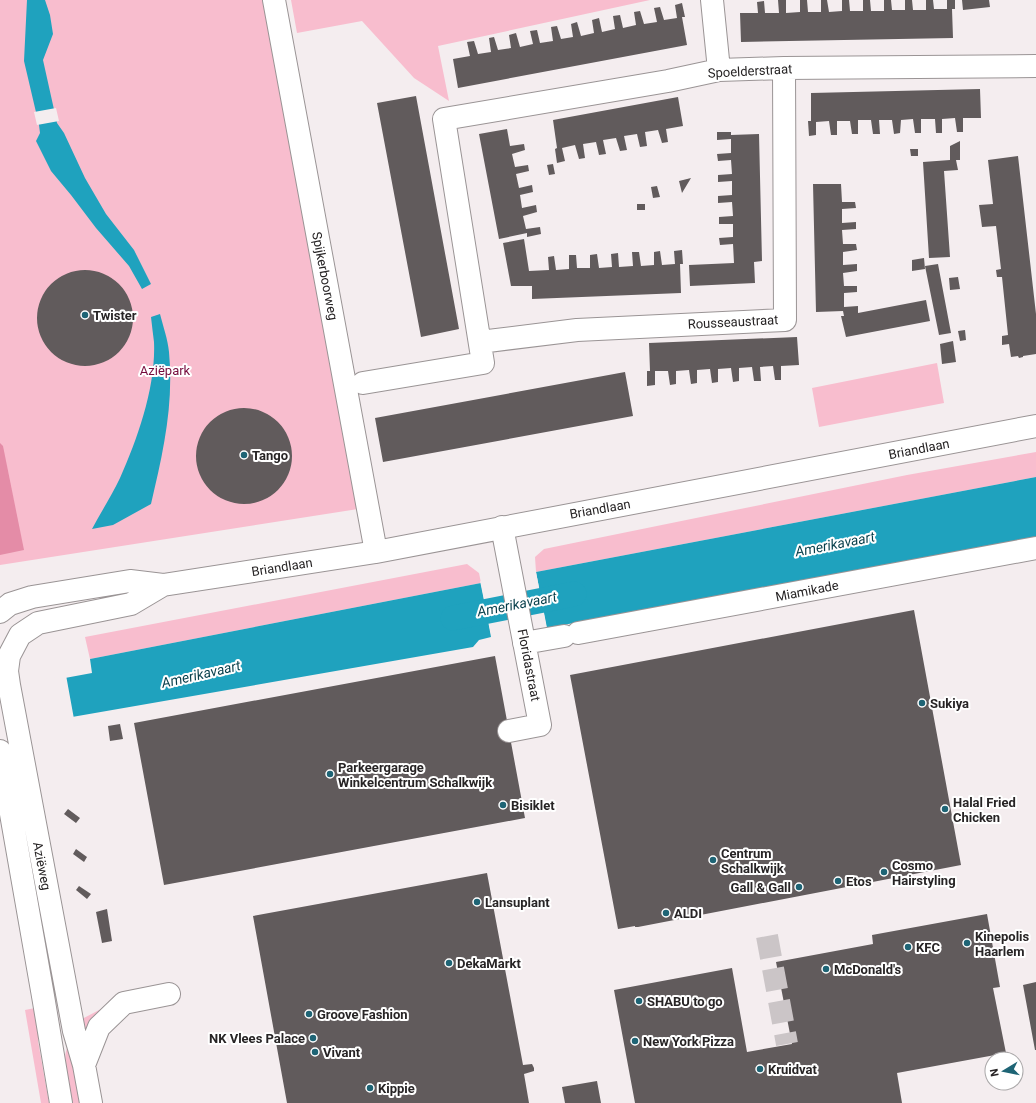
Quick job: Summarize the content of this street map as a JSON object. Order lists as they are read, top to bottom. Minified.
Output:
{"streets":{"street":["Spoelderstraat","Spijkerboorweg","Rousseaustraat","Briandlaan","Miamikade","Floridastraat","Aziëweg"]},"crossings":[["Spoelderstraat","Rousseaustraat"],["Spijkerboorweg","Briandlaan"],["Briandlaan","Floridastraat"],["Briandlaan","Aziëweg"],["Miamikade","Floridastraat"]],"water":["Amerikavaart"],"parks":["Aziëpark"],"places":["Twister","Tango","Sukiya","Parkeergarage Winkelcentrum Schalkwijk","Bisiklet","Halal Fried Chicken","Centrum Schalkwijk","Cosmo Hairstyling","Etos","Gall & Gall","Lansuplant","ALDI","Kinepolis Haarlem","KFC","DekaMarkt","McDonald's","SHABU to go","Groove Fashion","NK Vlees Palace","New York Pizza","Vivant","Kruidvat","Kippie"],"north":"left"}
